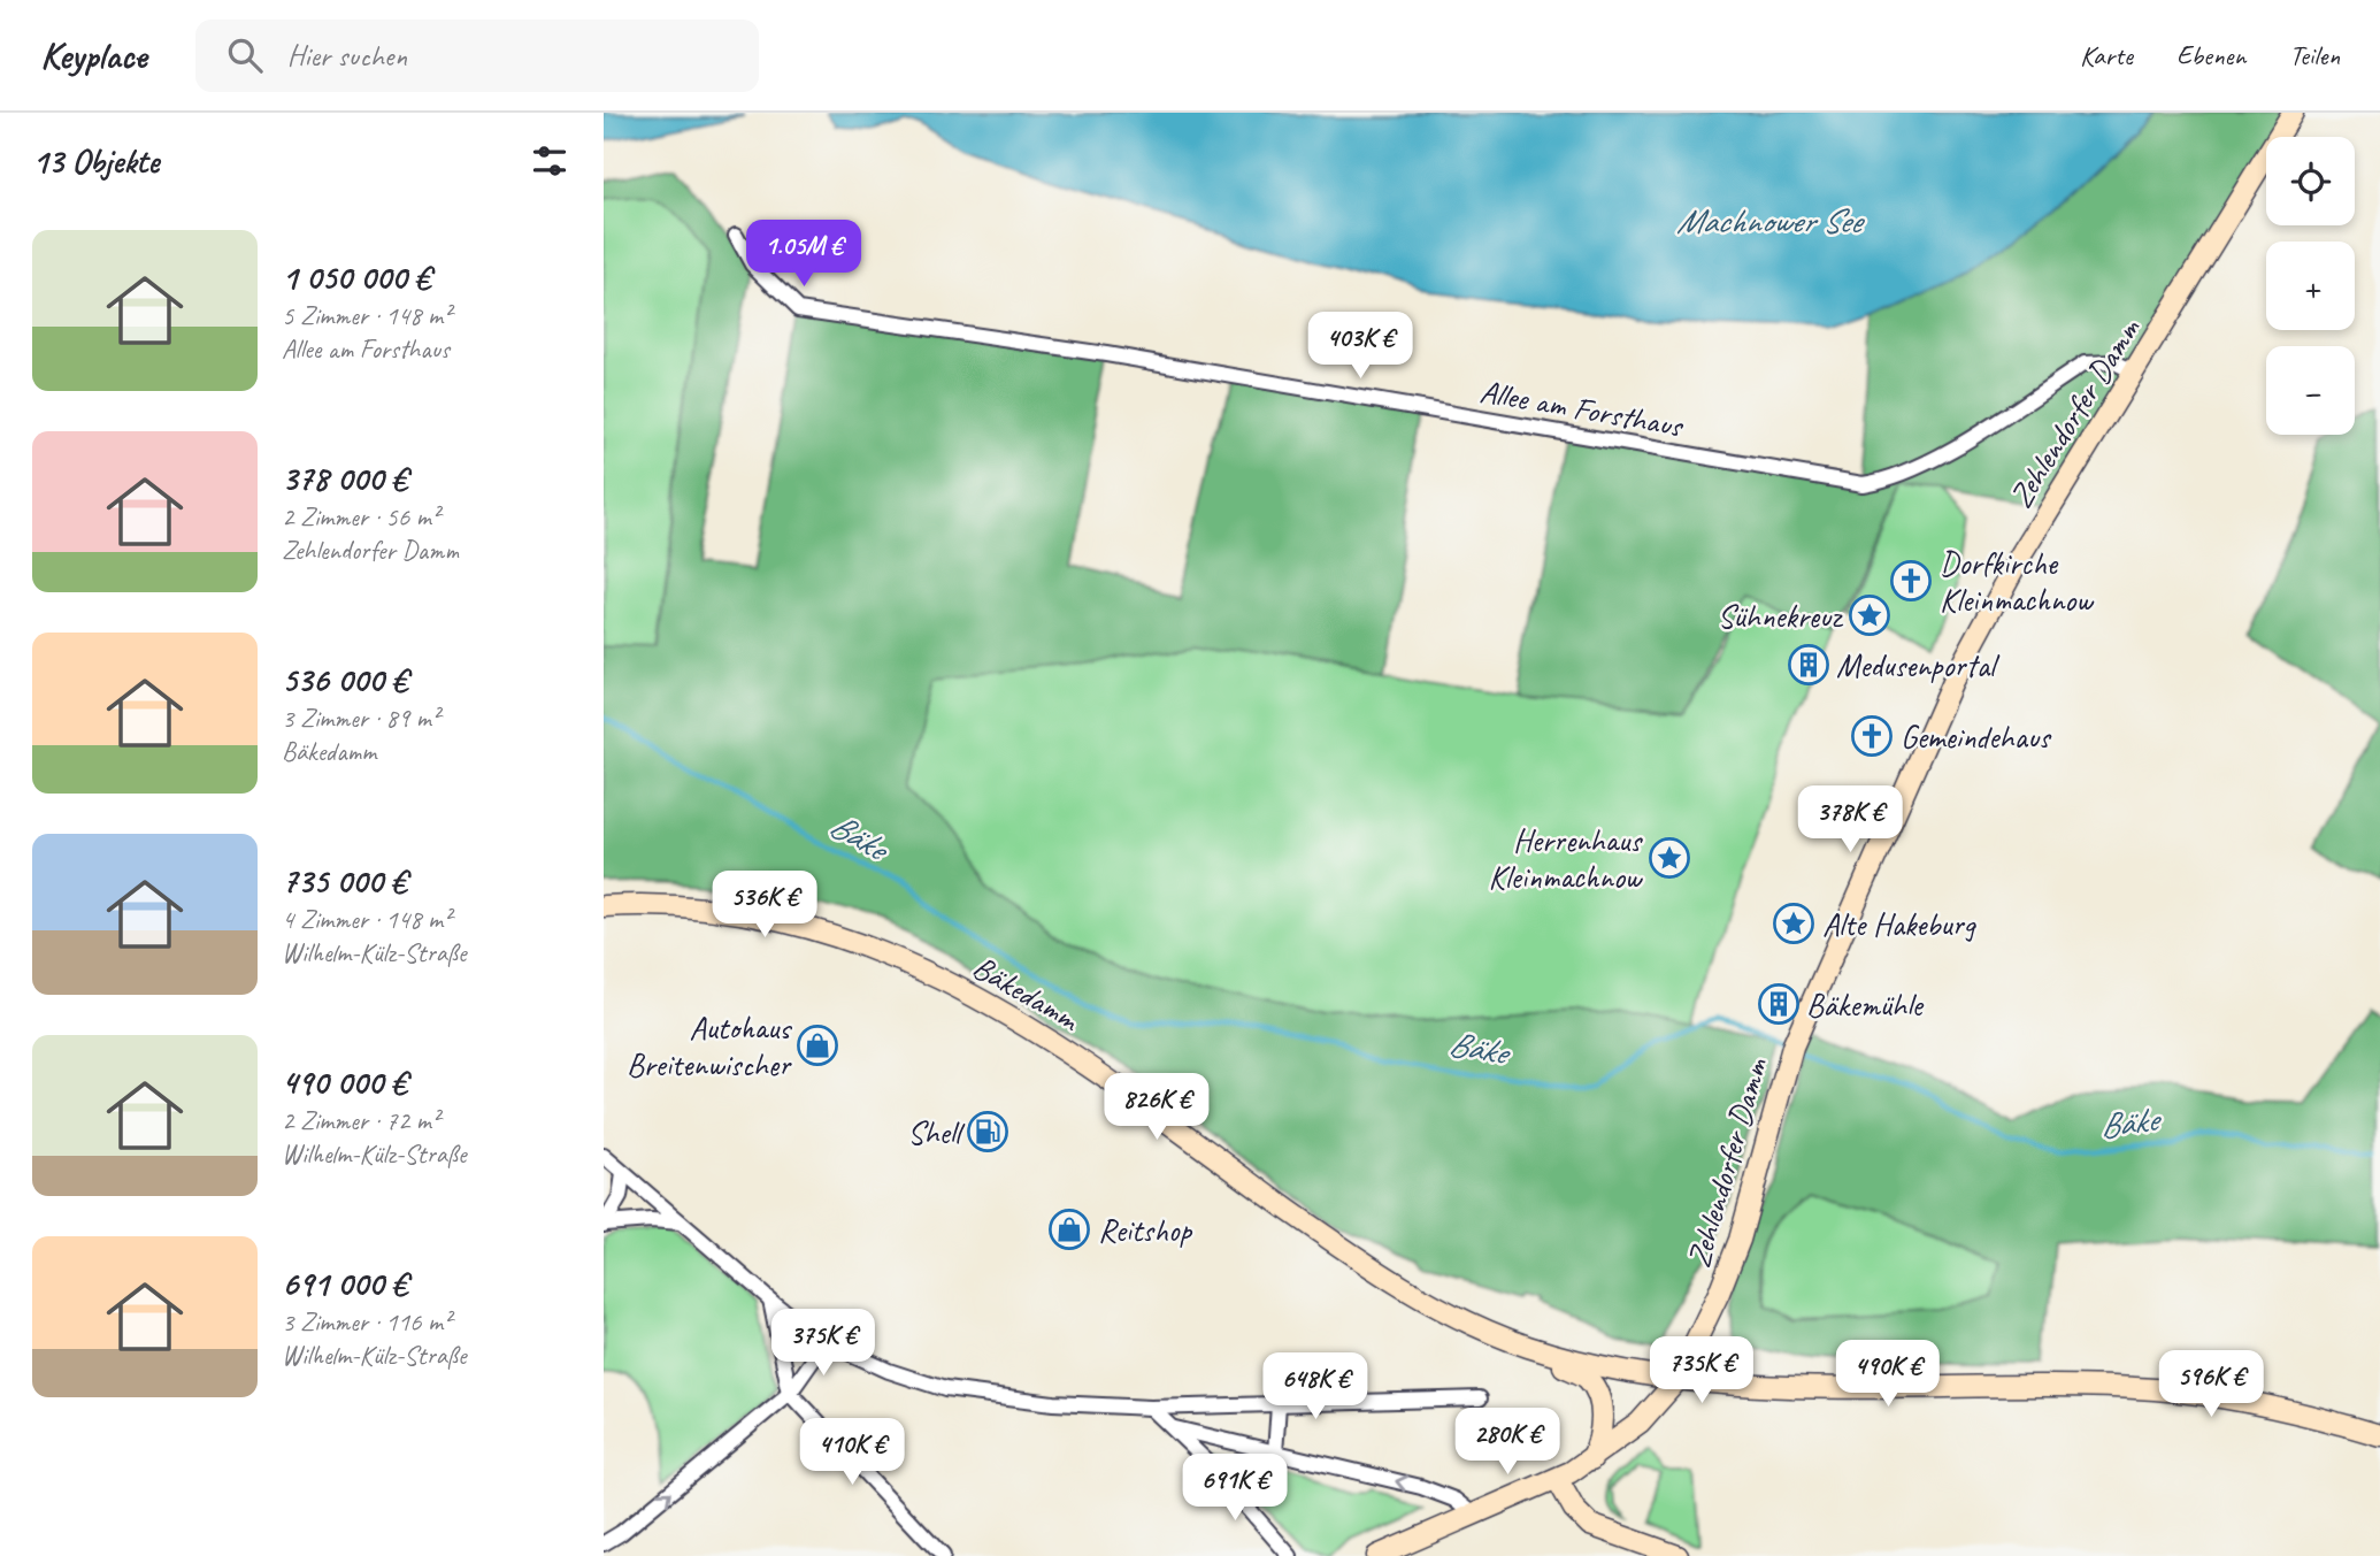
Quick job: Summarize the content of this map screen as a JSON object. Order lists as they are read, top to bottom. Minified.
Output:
{"streets":{"street":["Allee am Forsthaus","Zehlendorfer Damm","Bäkedamm"]},"crossings":[["Allee am Forsthaus","Zehlendorfer Damm"],["Zehlendorfer Damm","Bäkedamm"]],"water":["Machnower See","Bäke"],"places":{"church":["Dorfkirche Kleinmachnow","Gemeindehaus"],"place":["Sühnekreuz","Herrenhaus Kleinmachnow","Alte Hakeburg"],"building":["Medusenportal","Bäkemühle"],"shop":["Autohaus Breitenwischer","Reitshop"],"fuel station":["Shell"]},"page":{"header":"Keyplace","search":"Hier suchen","nav":["Karte","Ebenen","Teilen"],"heading":"13 Objekte","map_buttons":["+","−"],"list":[{"name":"1 050 000 €","note":"5 Zimmer · 148 m² · Allee am Forsthaus"},{"name":"378 000 €","note":"2 Zimmer · 56 m² · Zehlendorfer Damm"},{"name":"536 000 €","note":"3 Zimmer · 89 m² · Bäkedamm"},{"name":"735 000 €","note":"4 Zimmer · 148 m² · Wilhelm-Külz-Straße"},{"name":"490 000 €","note":"2 Zimmer · 72 m² · Wilhelm-Külz-Straße"},{"name":"691 000 €","note":"3 Zimmer · 116 m² · Wilhelm-Külz-Straße"}],"price":["1.05M €","403K €","378K €","536K €","826K €","375K €","735K €","490K €","596K €","648K €","280K €","410K €","691K €"]}}
